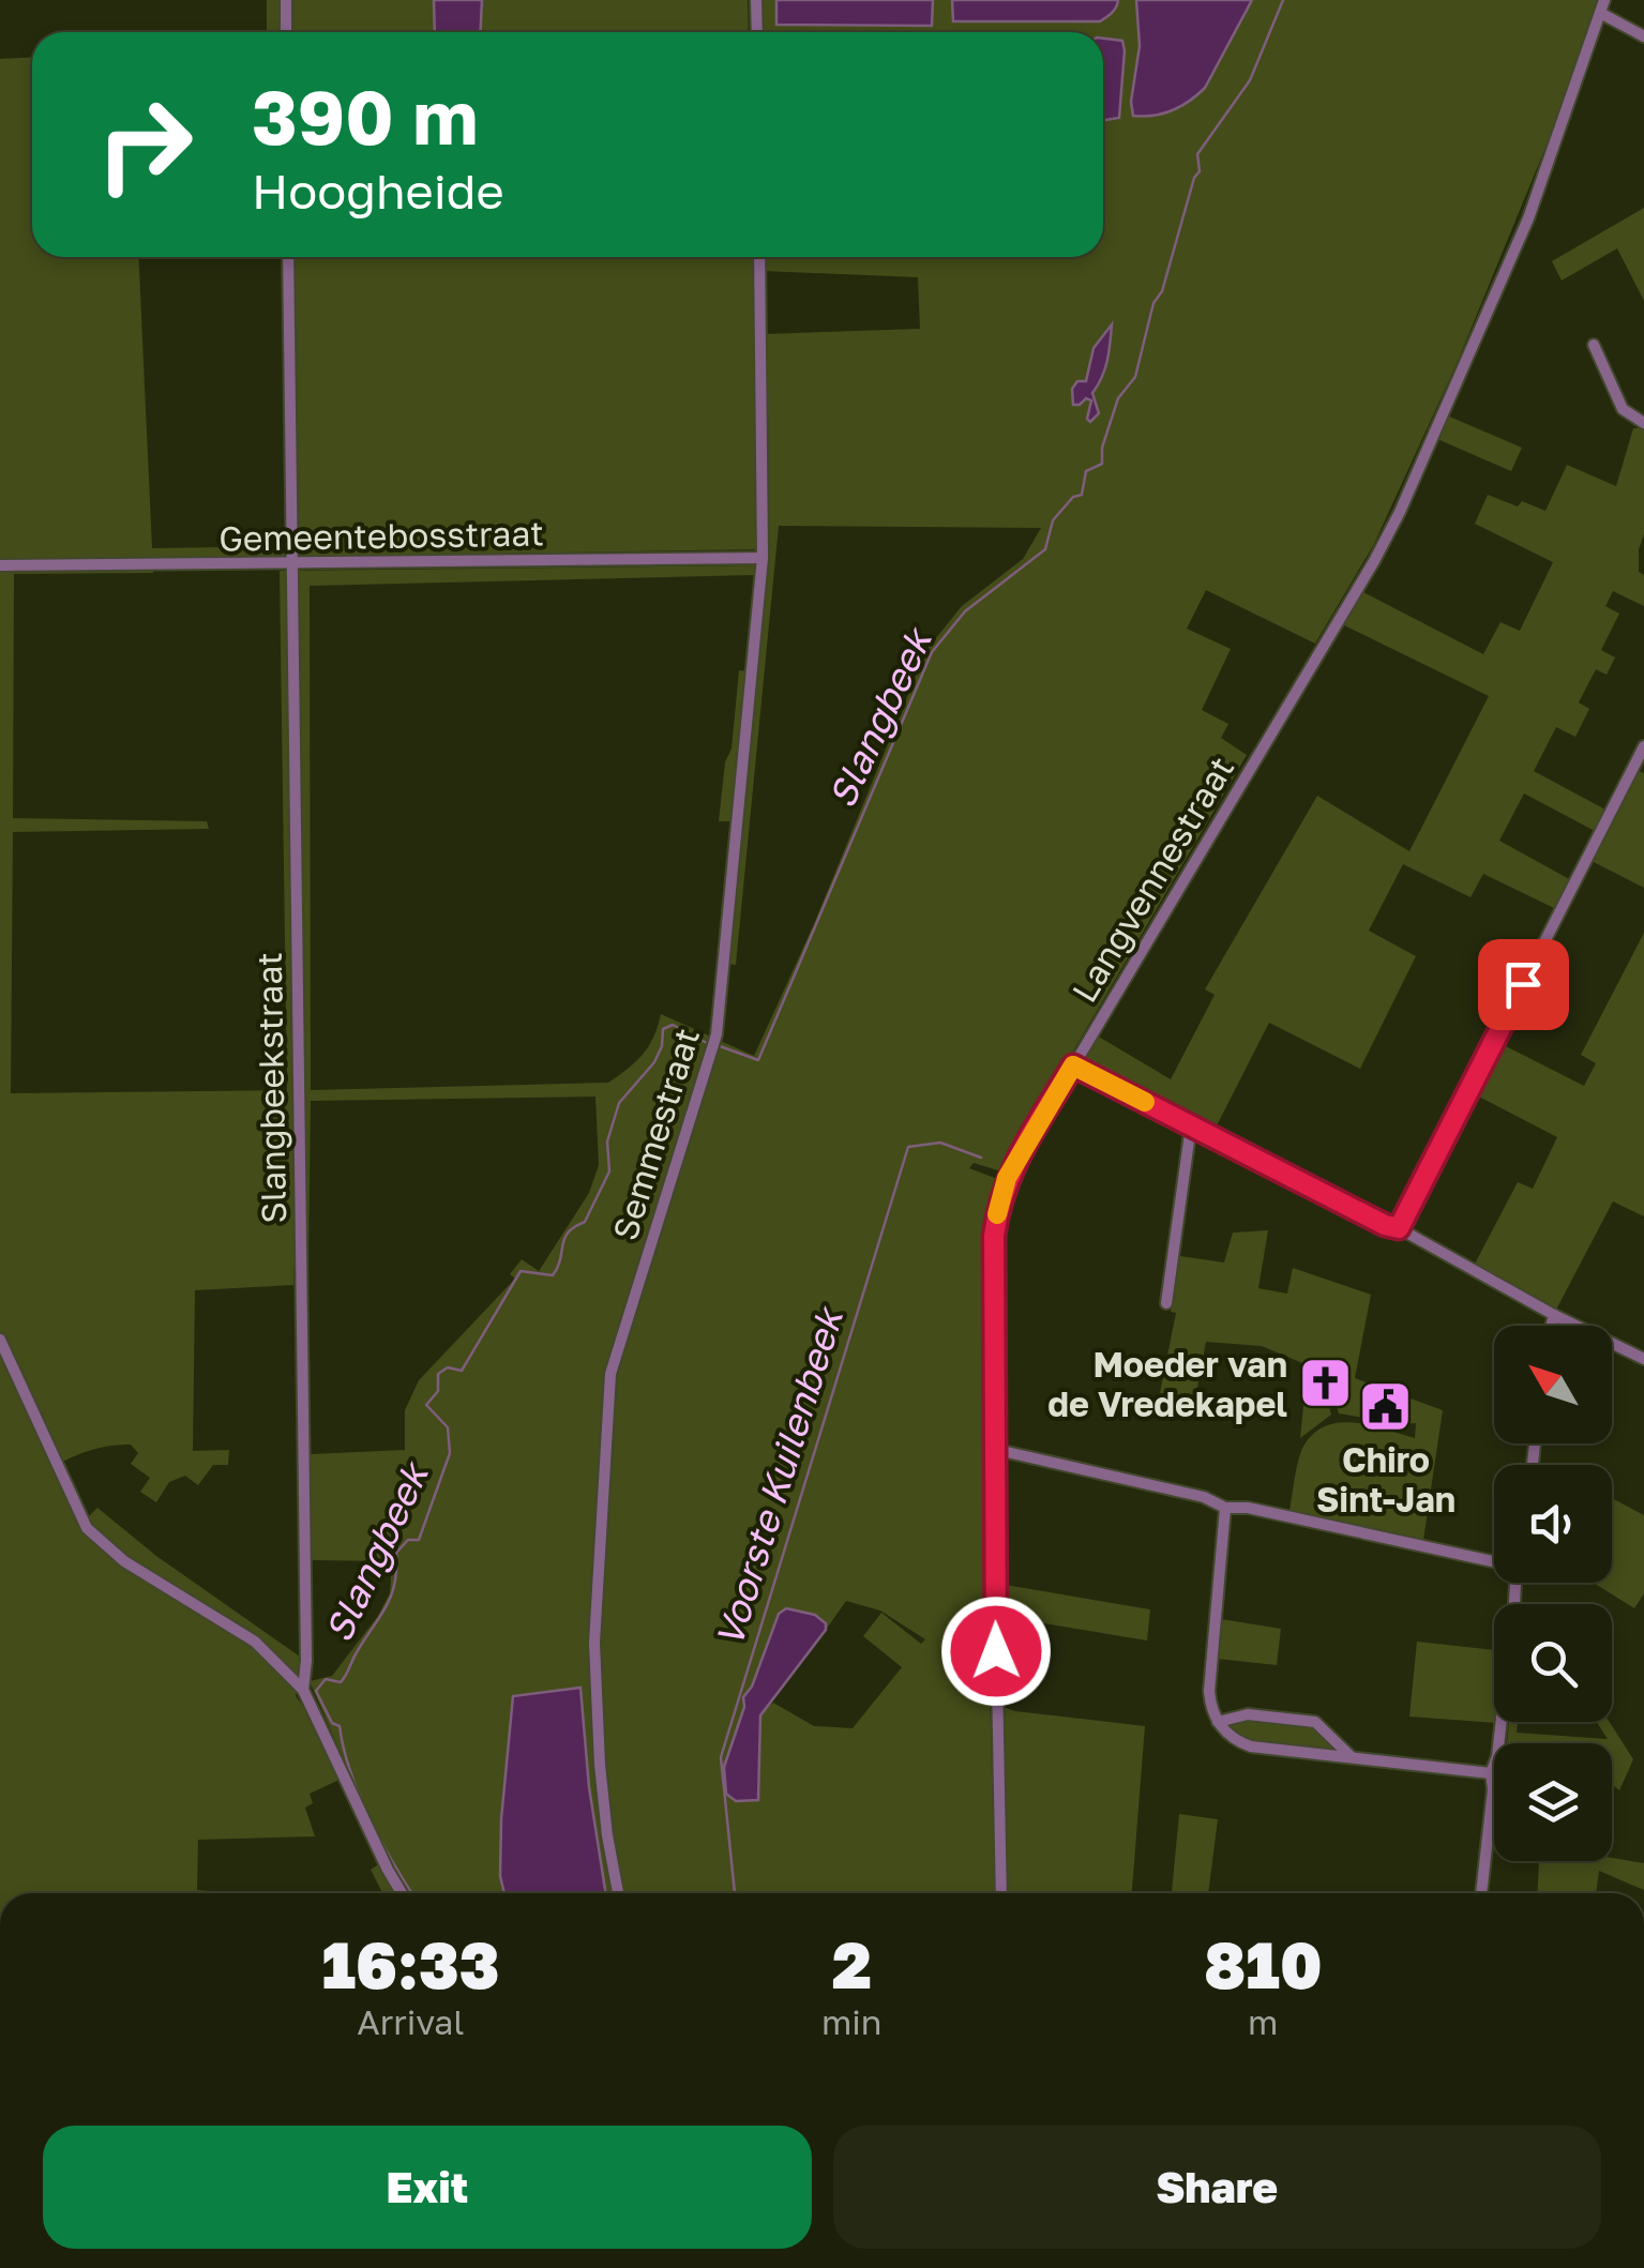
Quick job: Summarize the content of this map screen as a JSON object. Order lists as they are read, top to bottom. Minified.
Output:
{"streets":{"street":["Gemeentebosstraat","Langvennestraat","Slangbeekstraat","Semmestraat"]},"crossings":[["Gemeentebosstraat","Slangbeekstraat"],["Gemeentebosstraat","Semmestraat"]],"water":["Slangbeek","Voorste Kuilenbeek"],"places":{"church":["Moeder van de Vredekapel"],"public building":["Chiro Sint-Jan"]},"north":"top left","page":{"turn":["390 m","Hoogheide"],"eta":["16:33","Arrival","2","min","810","m"],"buttons":["Exit","Share"]}}
